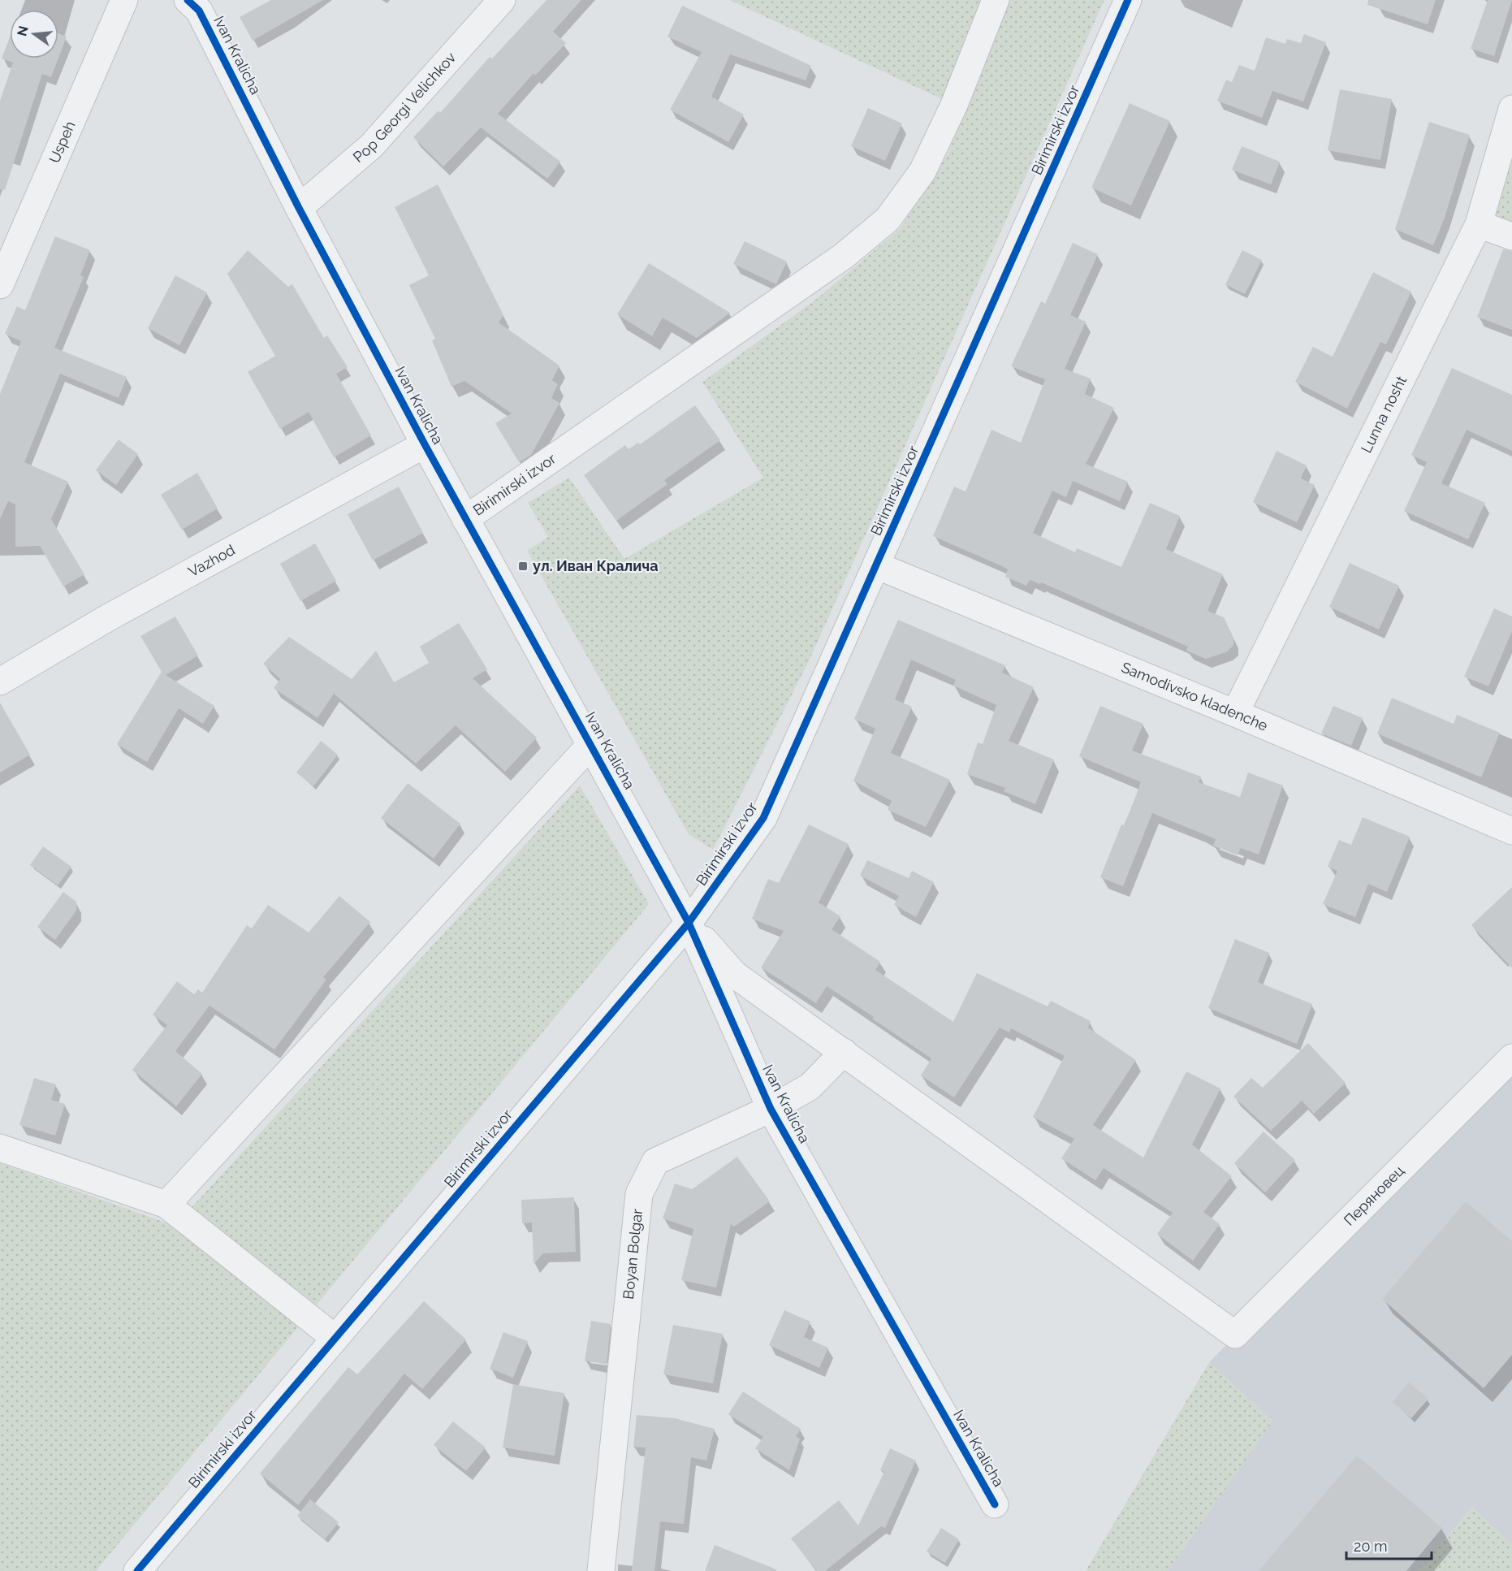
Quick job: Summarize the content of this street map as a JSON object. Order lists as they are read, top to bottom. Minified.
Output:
{"streets":{"street":["Ivan Kralicha","Pop Georgi Velichkov","Birimirski izvor","Uspeh","Lunna nosht","Vazhod","Samodivsko kladenche","Перяновец","Boyan Bolgar"]},"crossings":[["Ivan Kralicha","Pop Georgi Velichkov"],["Ivan Kralicha","Birimirski izvor"],["Ivan Kralicha","Vazhod"],["Ivan Kralicha","Перяновец"],["Ivan Kralicha","Boyan Bolgar"],["Birimirski izvor","Samodivsko kladenche"],["Lunna nosht","Samodivsko kladenche"]],"places":{"transit":["ул. Иван Кралича"]},"scale_bar":"20 m","north":"left"}
